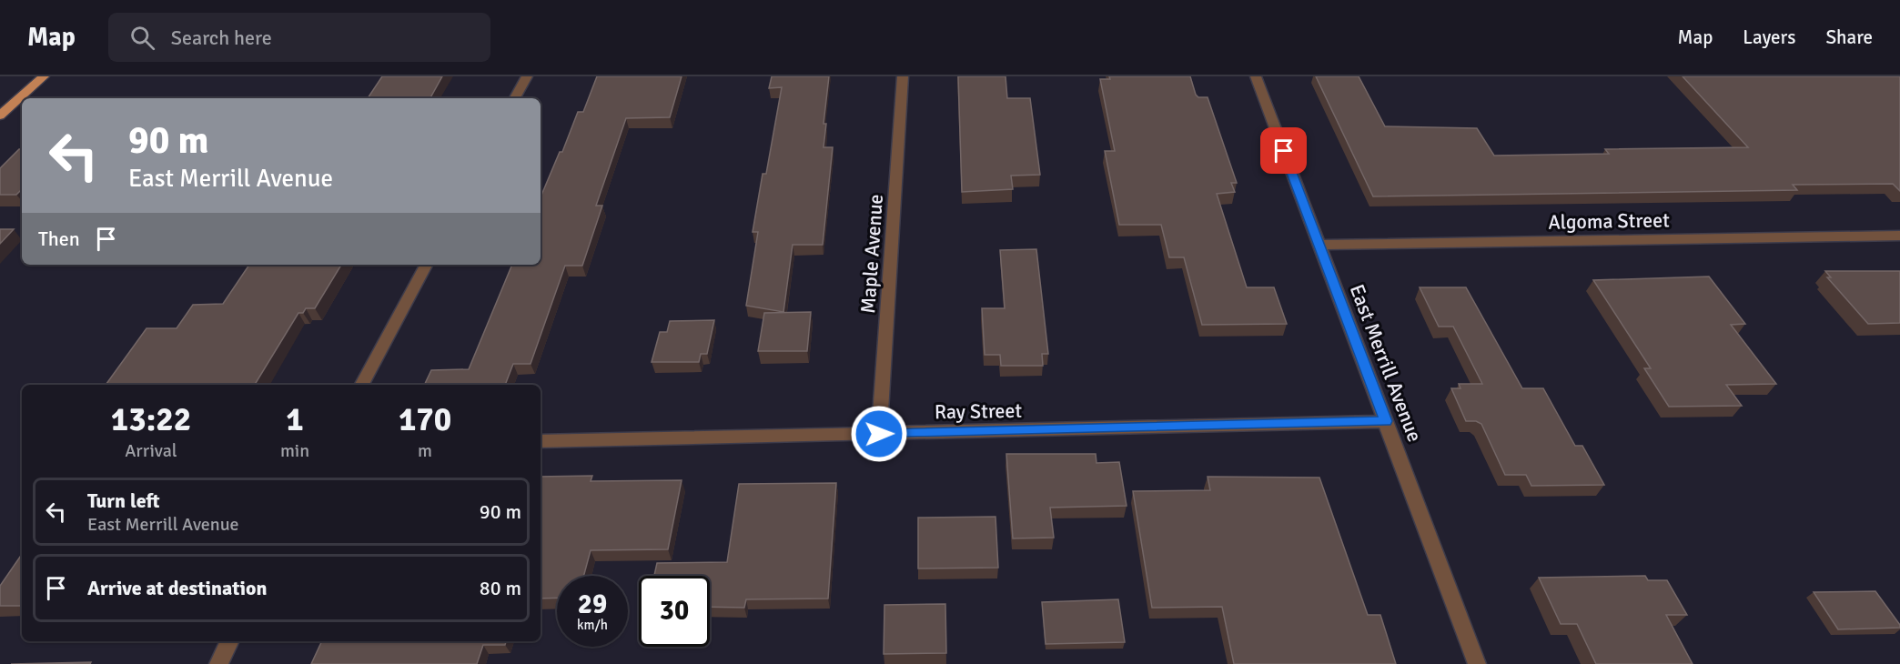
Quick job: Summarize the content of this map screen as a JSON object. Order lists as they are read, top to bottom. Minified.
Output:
{"streets":{"street":["Algoma Street","Maple Avenue","East Merrill Avenue","Ray Street"]},"crossings":[["Algoma Street","East Merrill Avenue"],["Maple Avenue","Ray Street"],["East Merrill Avenue","Ray Street"]],"page":{"header":"Map","search":"Search here","nav":["Map","Layers","Share"],"turn":["90 m","East Merrill Avenue"],"then":"Then","eta":["13:22","Arrival","1","min","170","m"],"list":[{"name":"Turn left","note":"East Merrill Avenue","value":"90 m"},{"name":"Arrive at destination","value":"80 m"}],"speed":"29 km/h","limit":"30"}}
